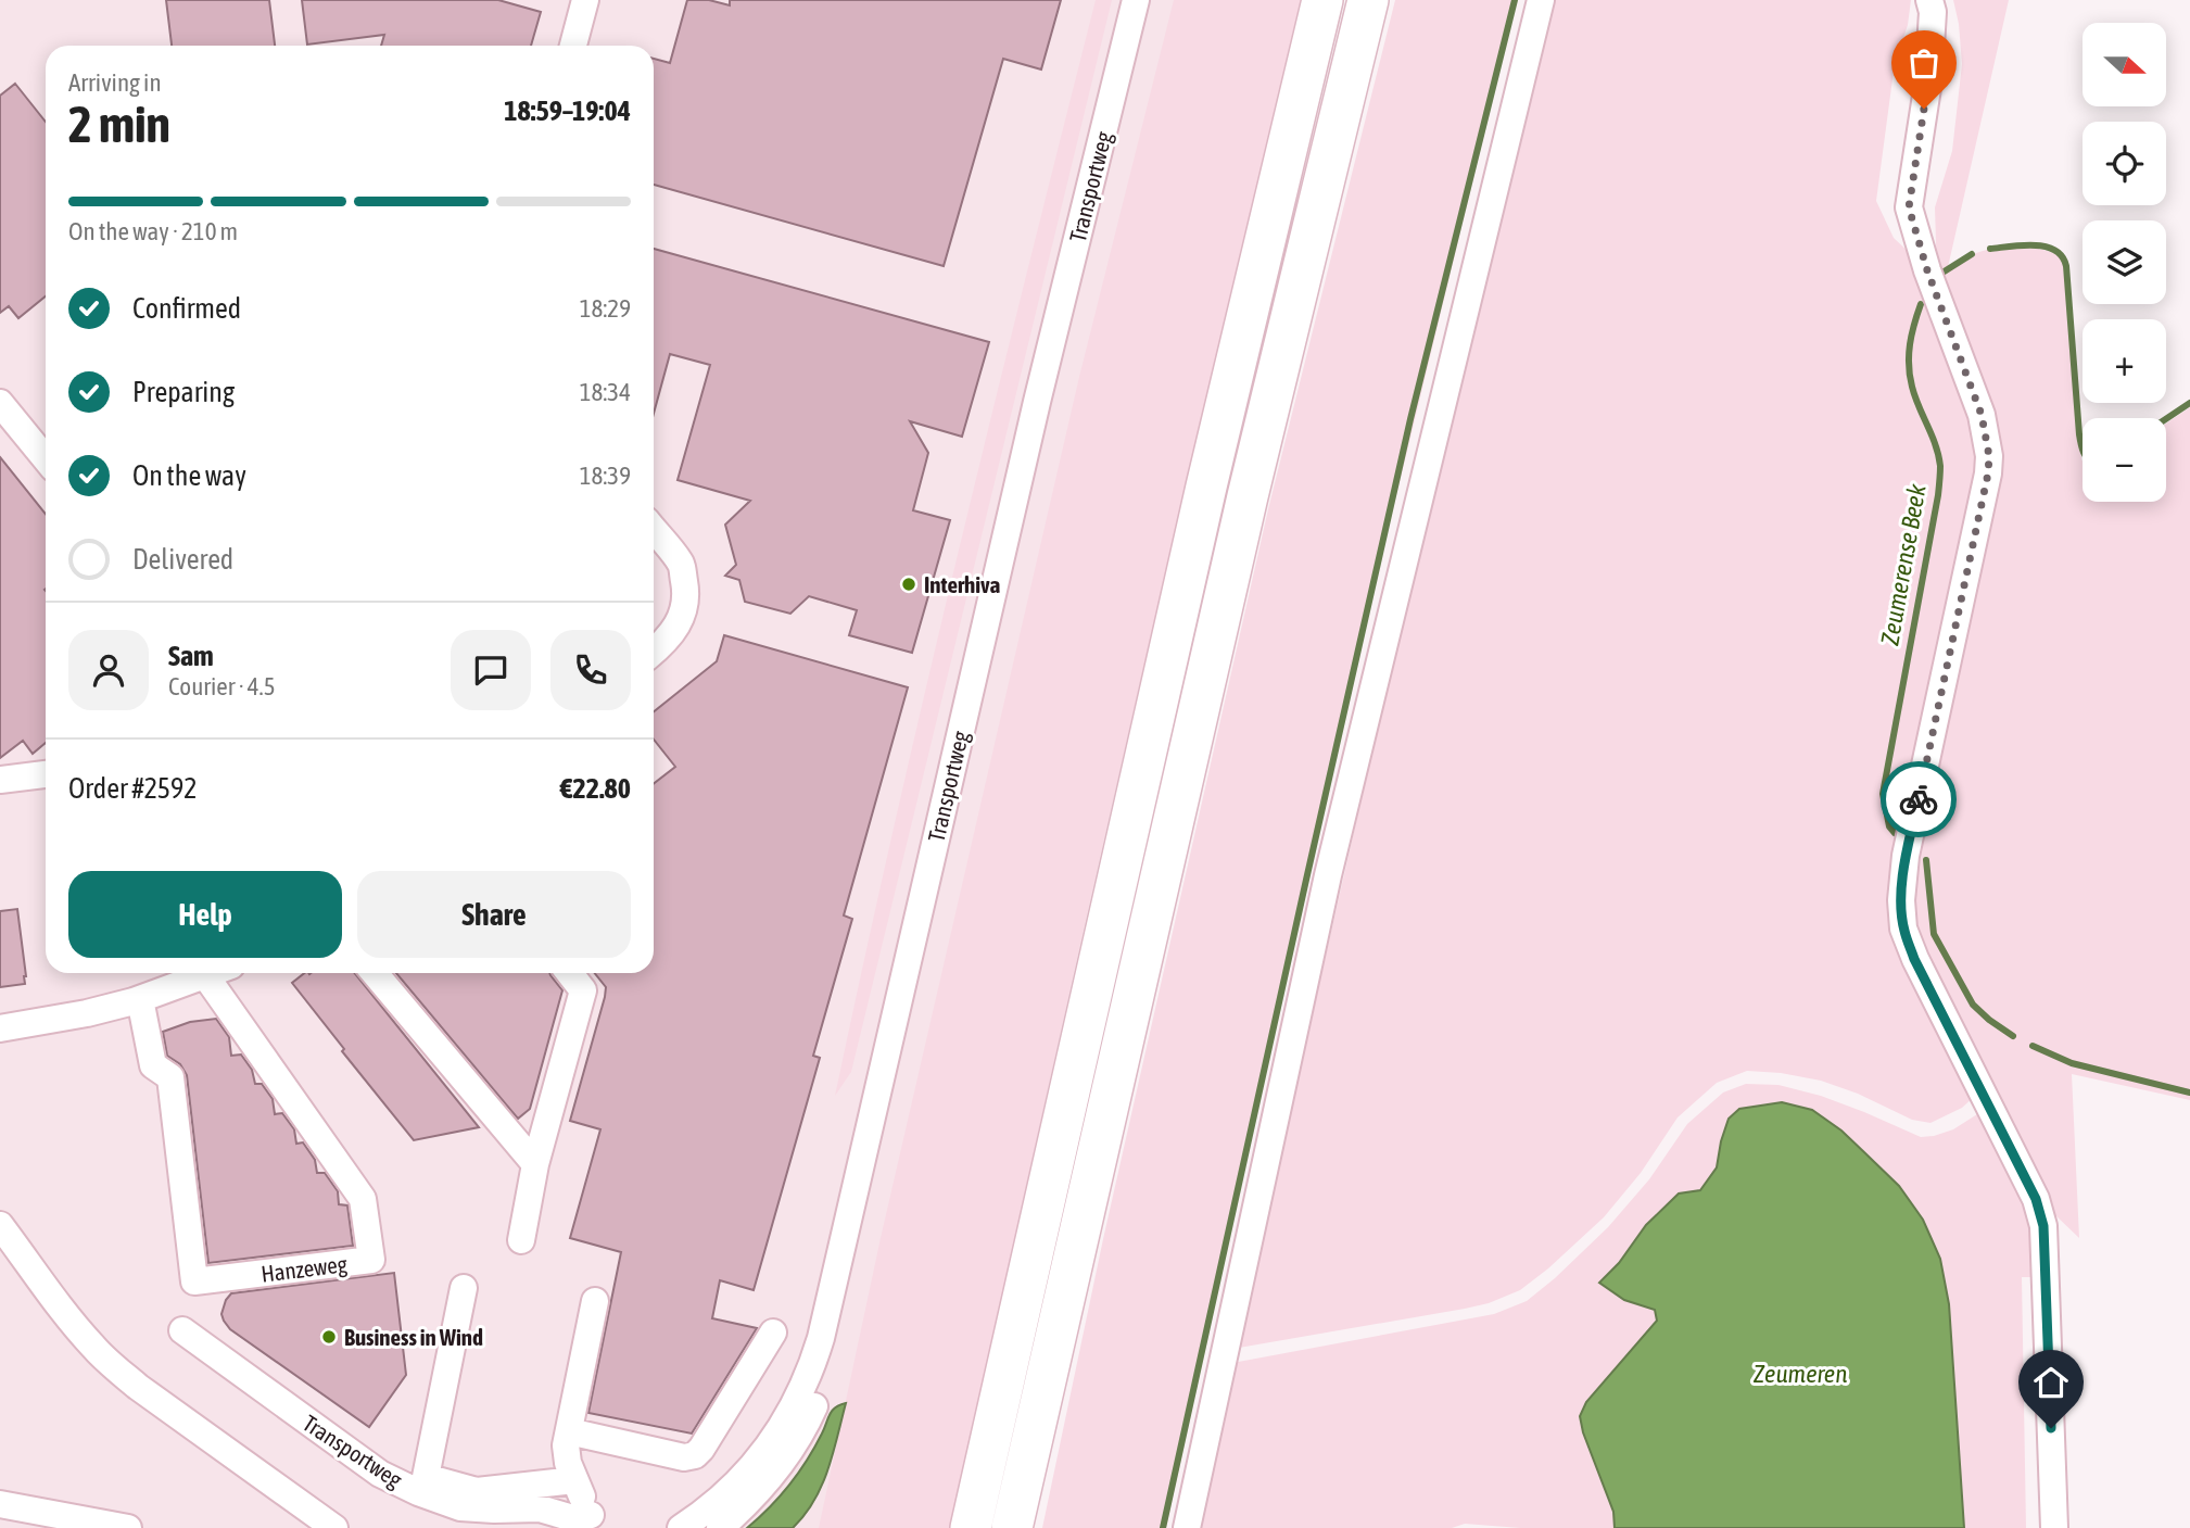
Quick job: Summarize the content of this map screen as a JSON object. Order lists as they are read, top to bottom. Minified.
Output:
{"streets":{"street":["Transportweg","Hanzeweg"]},"water":["Zeumerense Beek","Zeumeren"],"places":["Interhiva","Business in Wind"],"north":"right","page":{"map_buttons":["+","−"],"heading":["2 min","Arriving in","18:59–19:04"],"panel":["Sam","Courier · 4.5","Order #2592","€22.80"],"bar":"On the way · 210 m","list":[["Confirmed","18:29"],["Preparing","18:34"],["On the way","18:39"],"Delivered"],"buttons":["Help","Share"]}}
